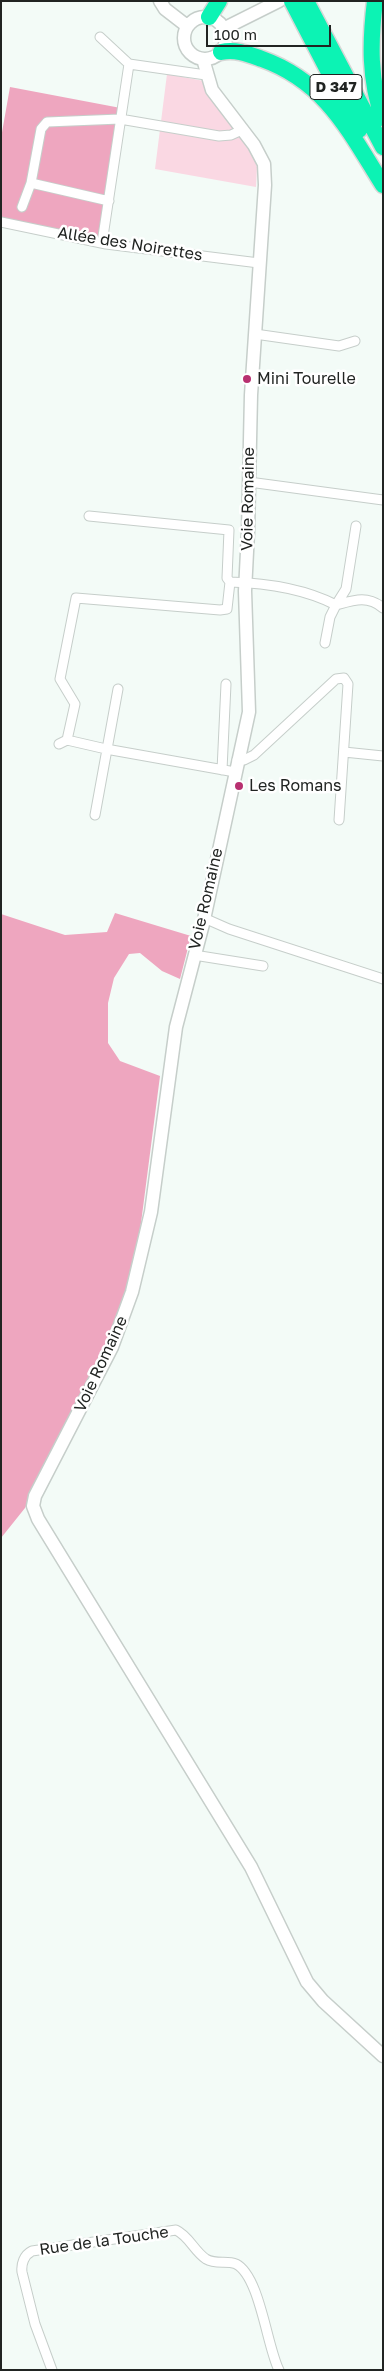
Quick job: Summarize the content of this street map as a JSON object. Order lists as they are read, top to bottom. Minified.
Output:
{"streets":{"highway":["D 347"],"street":["Allée des Noirettes","Voie Romaine","Rue de la Touche"]},"crossings":[["Allée des Noirettes","Voie Romaine"]],"places":["Mini Tourelle","Les Romans"],"scale_bar":"100 m"}
